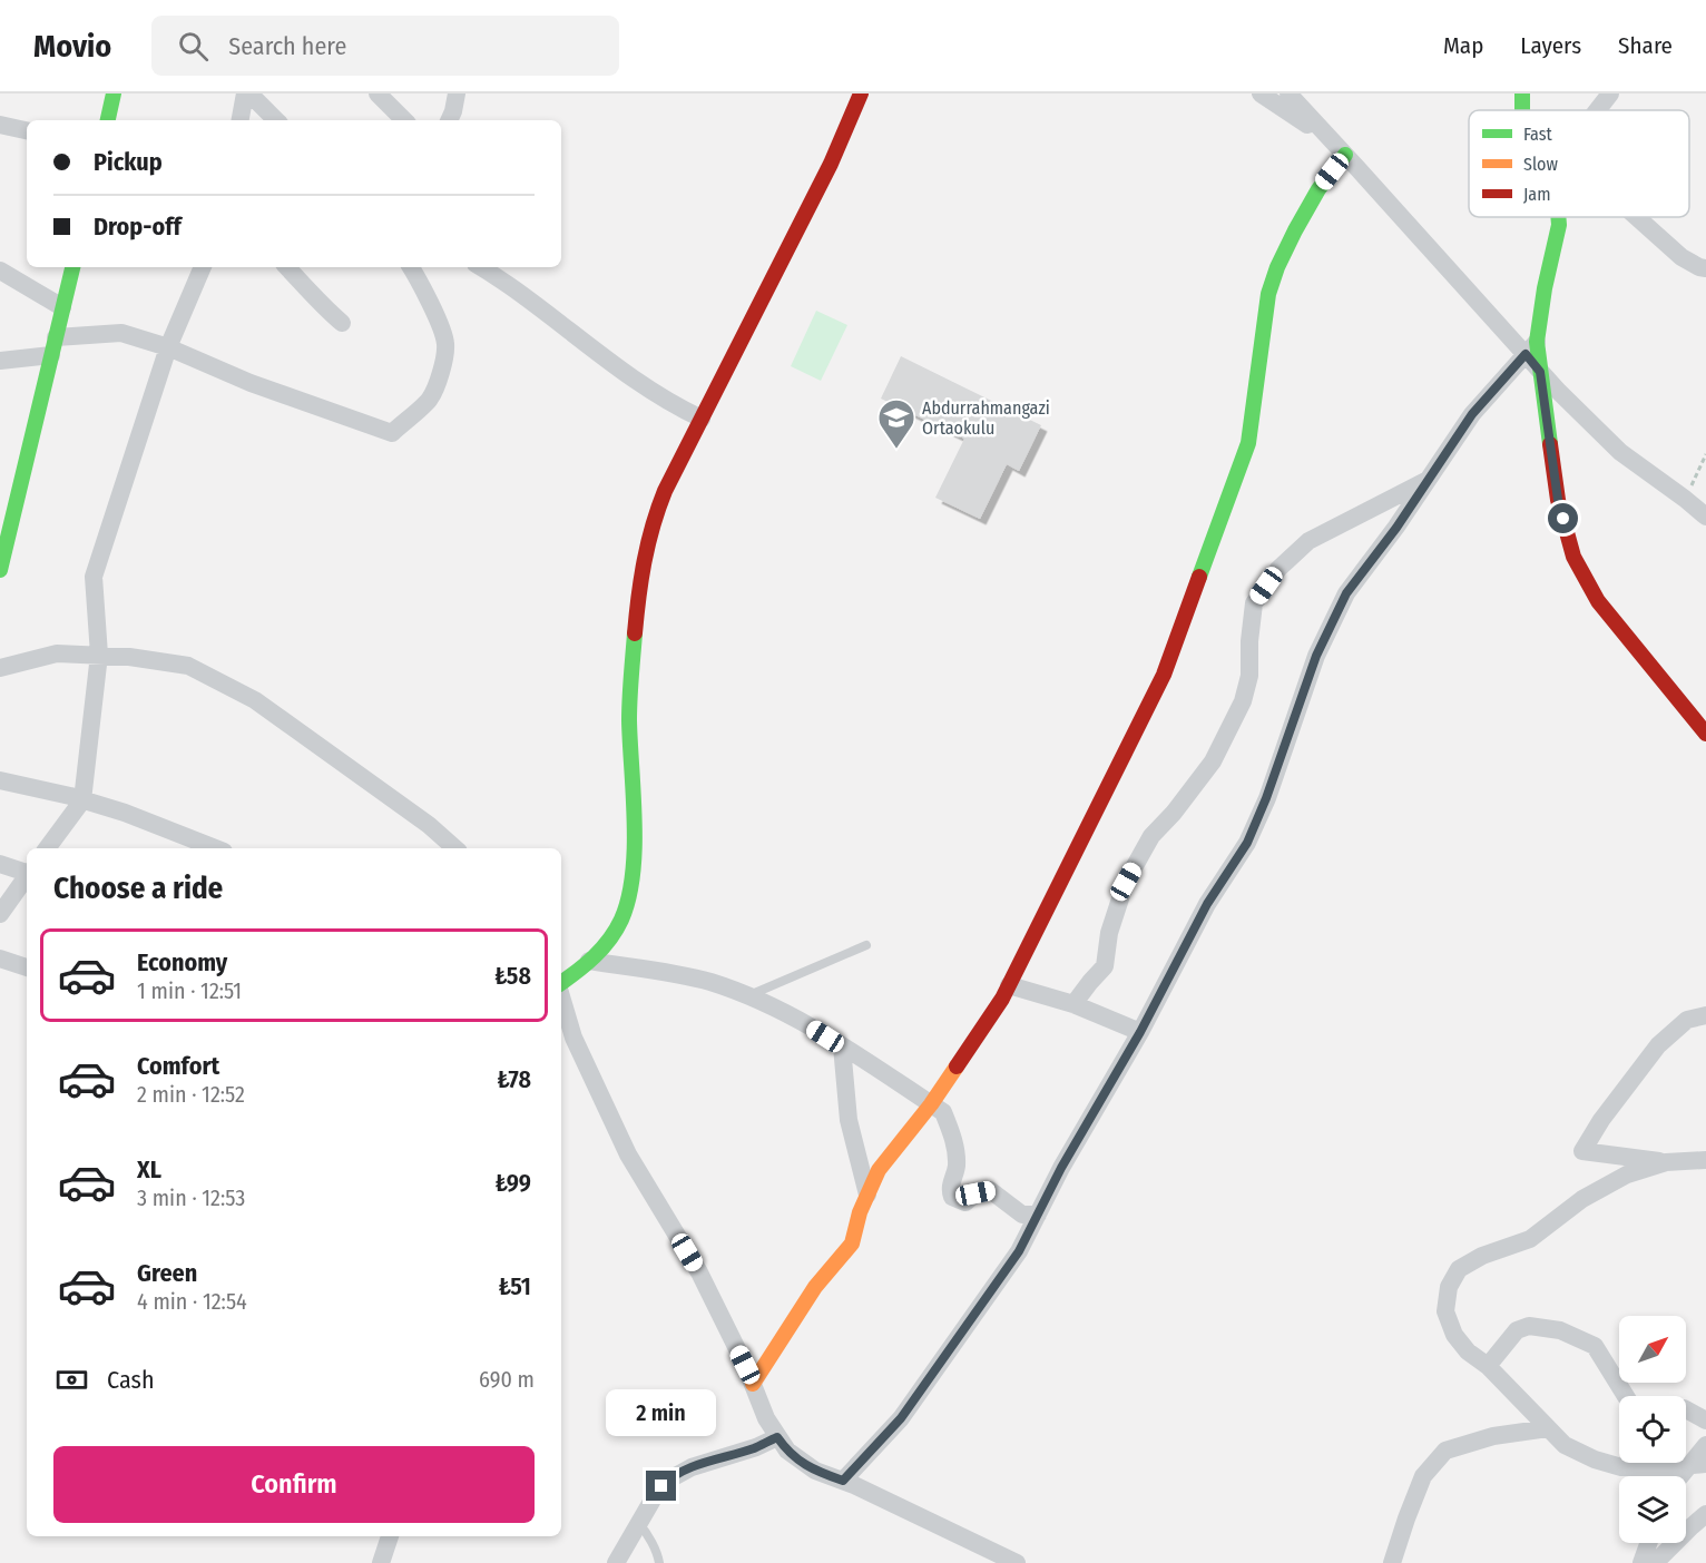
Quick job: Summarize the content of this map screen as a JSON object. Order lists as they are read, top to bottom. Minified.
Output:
{"places":{"school or university":["Abdurrahmangazi Ortaokulu"]},"legend":["Fast","Slow","Jam"],"north":"top right","page":{"header":"Movio","search":"Search here","nav":["Map","Layers","Share"],"banner":["Pickup","Drop-off"],"heading":"Choose a ride","list":[{"name":"Economy","note":"1 min · 12:51","value":"₺58"},{"name":"Comfort","note":"2 min · 12:52","value":"₺78"},{"name":"XL","note":"3 min · 12:53","value":"₺99"},{"name":"Green","note":"4 min · 12:54","value":"₺51"}],"pay":["Cash","690 m"],"bubble":"2 min","buttons":"Confirm"}}
